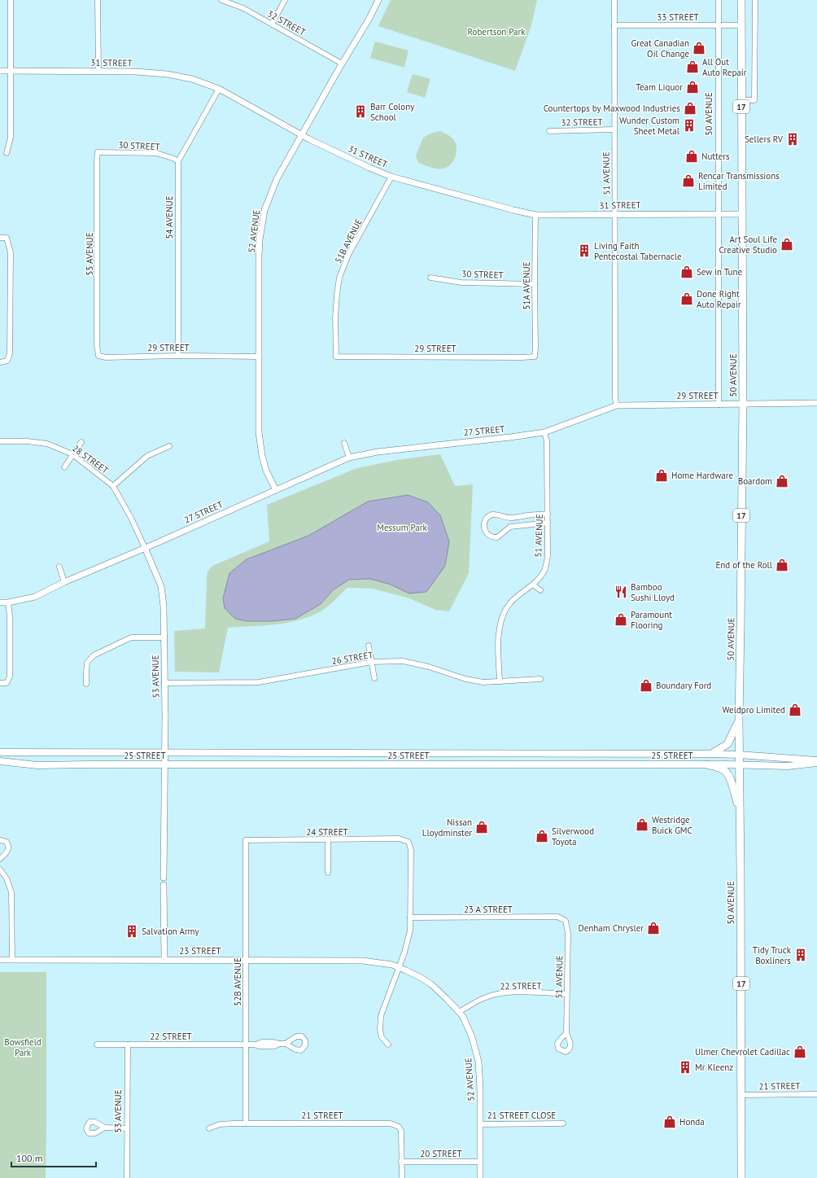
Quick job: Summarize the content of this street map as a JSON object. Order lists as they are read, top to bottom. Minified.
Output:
{"streets":{"main road":["17","50 AVENUE","25 STREET"],"street":["33 STREET","32 STREET","31 STREET","30 STREET","51 AVENUE","54 AVENUE","52 AVENUE","51B AVENUE","55 AVENUE","51A AVENUE","29 STREET","27 STREET","28 STREET","26 STREET","53 AVENUE","24 STREET","23 A STREET","23 STREET","52B AVENUE","22 STREET","21 STREET","21 STREET CLOSE","20 STREET"]},"crossings":[["33 STREET","50 AVENUE"],["33 STREET","51 AVENUE"],["32 STREET","51 AVENUE"],["32 STREET","52 AVENUE"],["31 STREET","50 AVENUE"],["31 STREET","51 AVENUE"],["31 STREET","54 AVENUE"],["31 STREET","52 AVENUE"],["31 STREET","51B AVENUE"],["31 STREET","51A AVENUE"],["50 AVENUE","29 STREET"],["50 AVENUE","25 STREET"],["50 AVENUE","21 STREET"],["30 STREET","54 AVENUE"],["30 STREET","55 AVENUE"],["30 STREET","51A AVENUE"],["51 AVENUE","29 STREET"],["51 AVENUE","27 STREET"],["51 AVENUE","26 STREET"],["51 AVENUE","23 A STREET"],["51 AVENUE","22 STREET"],["54 AVENUE","29 STREET"],["52 AVENUE","29 STREET"],["52 AVENUE","27 STREET"],["52 AVENUE","23 STREET"],["52 AVENUE","22 STREET"],["52 AVENUE","21 STREET CLOSE"],["52 AVENUE","20 STREET"],["51B AVENUE","29 STREET"],["55 AVENUE","29 STREET"],["51A AVENUE","29 STREET"],["29 STREET","27 STREET"],["27 STREET","53 AVENUE"],["28 STREET","53 AVENUE"],["26 STREET","53 AVENUE"],["53 AVENUE","25 STREET"],["53 AVENUE","22 STREET"],["24 STREET","23 A STREET"],["24 STREET","52B AVENUE"],["23 STREET","52B AVENUE"],["52B AVENUE","22 STREET"],["52B AVENUE","21 STREET"],["21 STREET","20 STREET"]],"parks":["Robertson Park","Messum Park","Bowsfield Park"],"places":{"shop":["Great Canadian Oil Change","All Out Auto Repair","Team Liquor","Countertops by Maxwood Industries","Nutters","Rencar Transmissions Limited","Art Soul Life Creative Studio","Sew in Tune","Done Right Auto Repair","Home Hardware","Boardom","End of the Roll","Paramount Flooring","Boundary Ford","Weldpro Limited","Westridge Buick GMC","Nissan Lloydminster","Silverwood Toyota","Denham Chrysler","Ulmer Chevrolet Cadillac","Honda"],"building":["Barr Colony School","Wunder Custom Sheet Metal","Sellers RV","Living Faith Pentecostal Tabernacle","Salvation Army","Tidy Truck Boxliners","Mr Kleenz"],"restaurant":["Bamboo Sushi Lloyd"]},"scale_bar":"100 m"}
